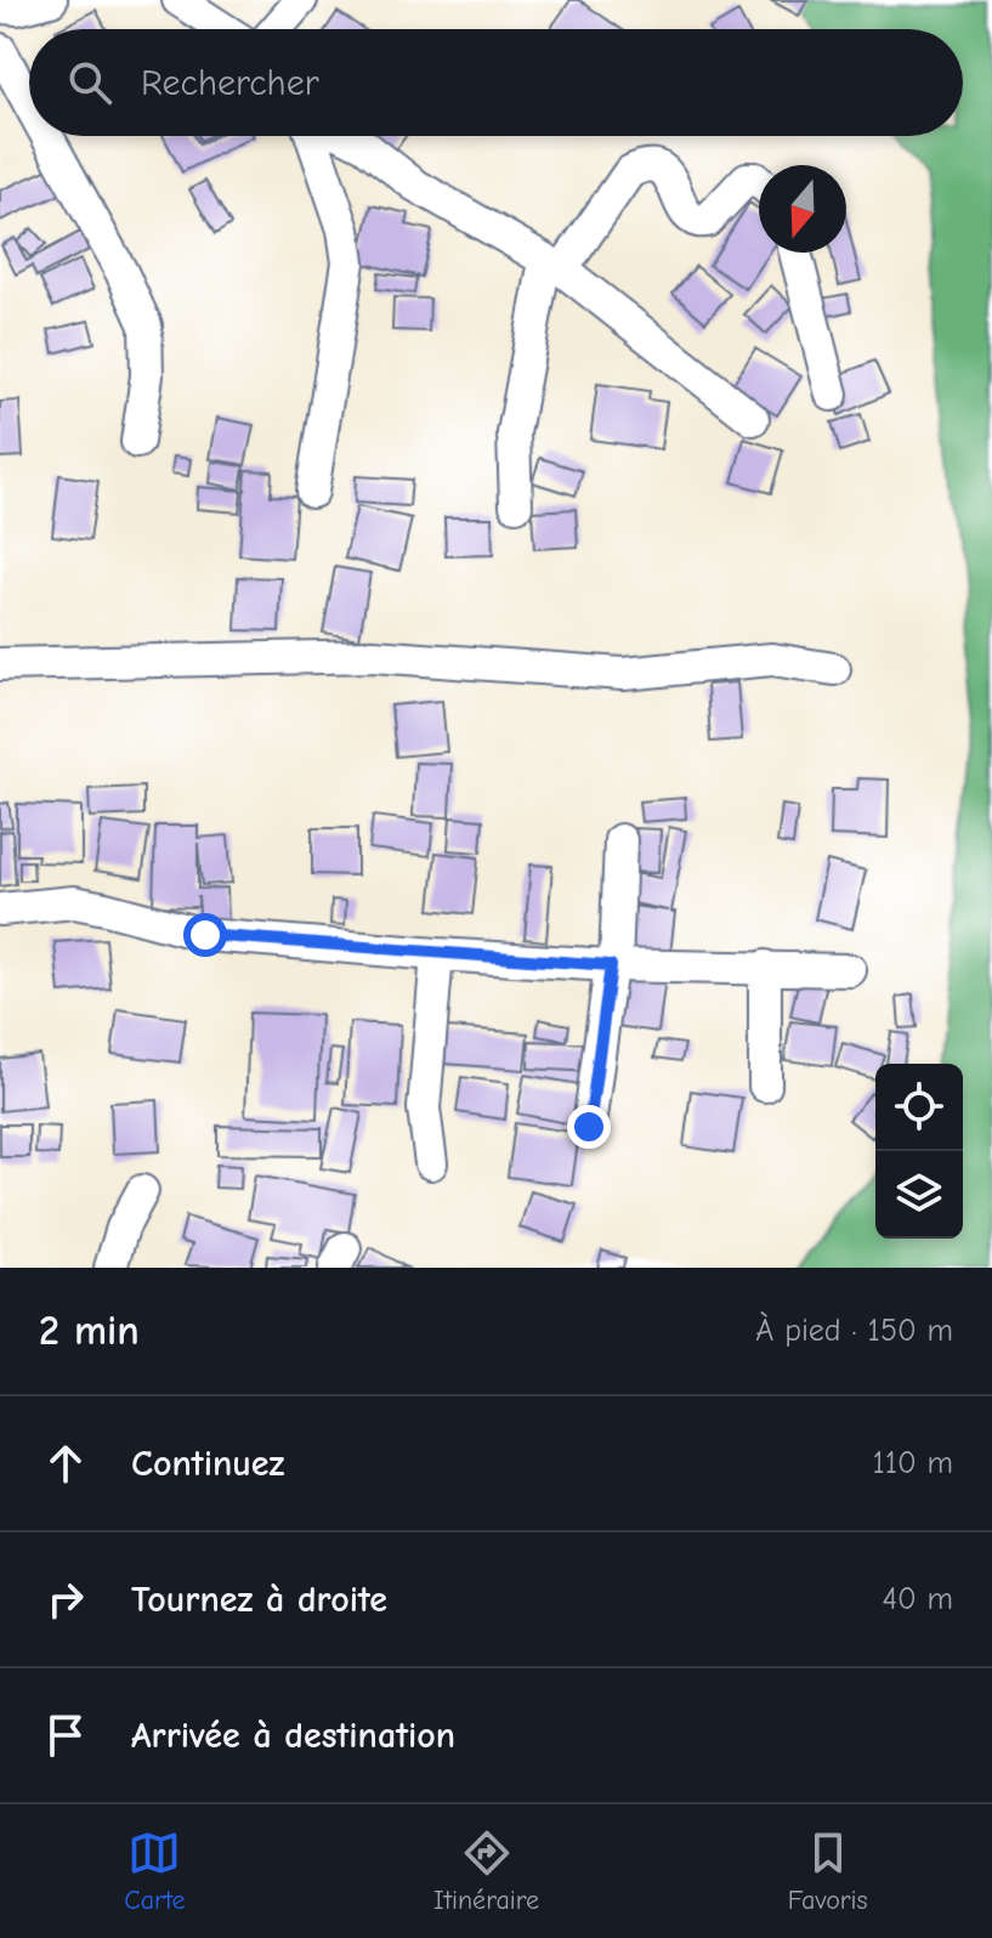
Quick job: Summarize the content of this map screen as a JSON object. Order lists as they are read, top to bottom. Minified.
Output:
{"north":"bottom","page":{"search":"Rechercher","heading":["2 min","À pied · 150 m"],"list":[["Continuez","110 m"],["Tournez à droite","40 m"],"Arrivée à destination"],"nav":["Carte","Itinéraire","Favoris"]}}
